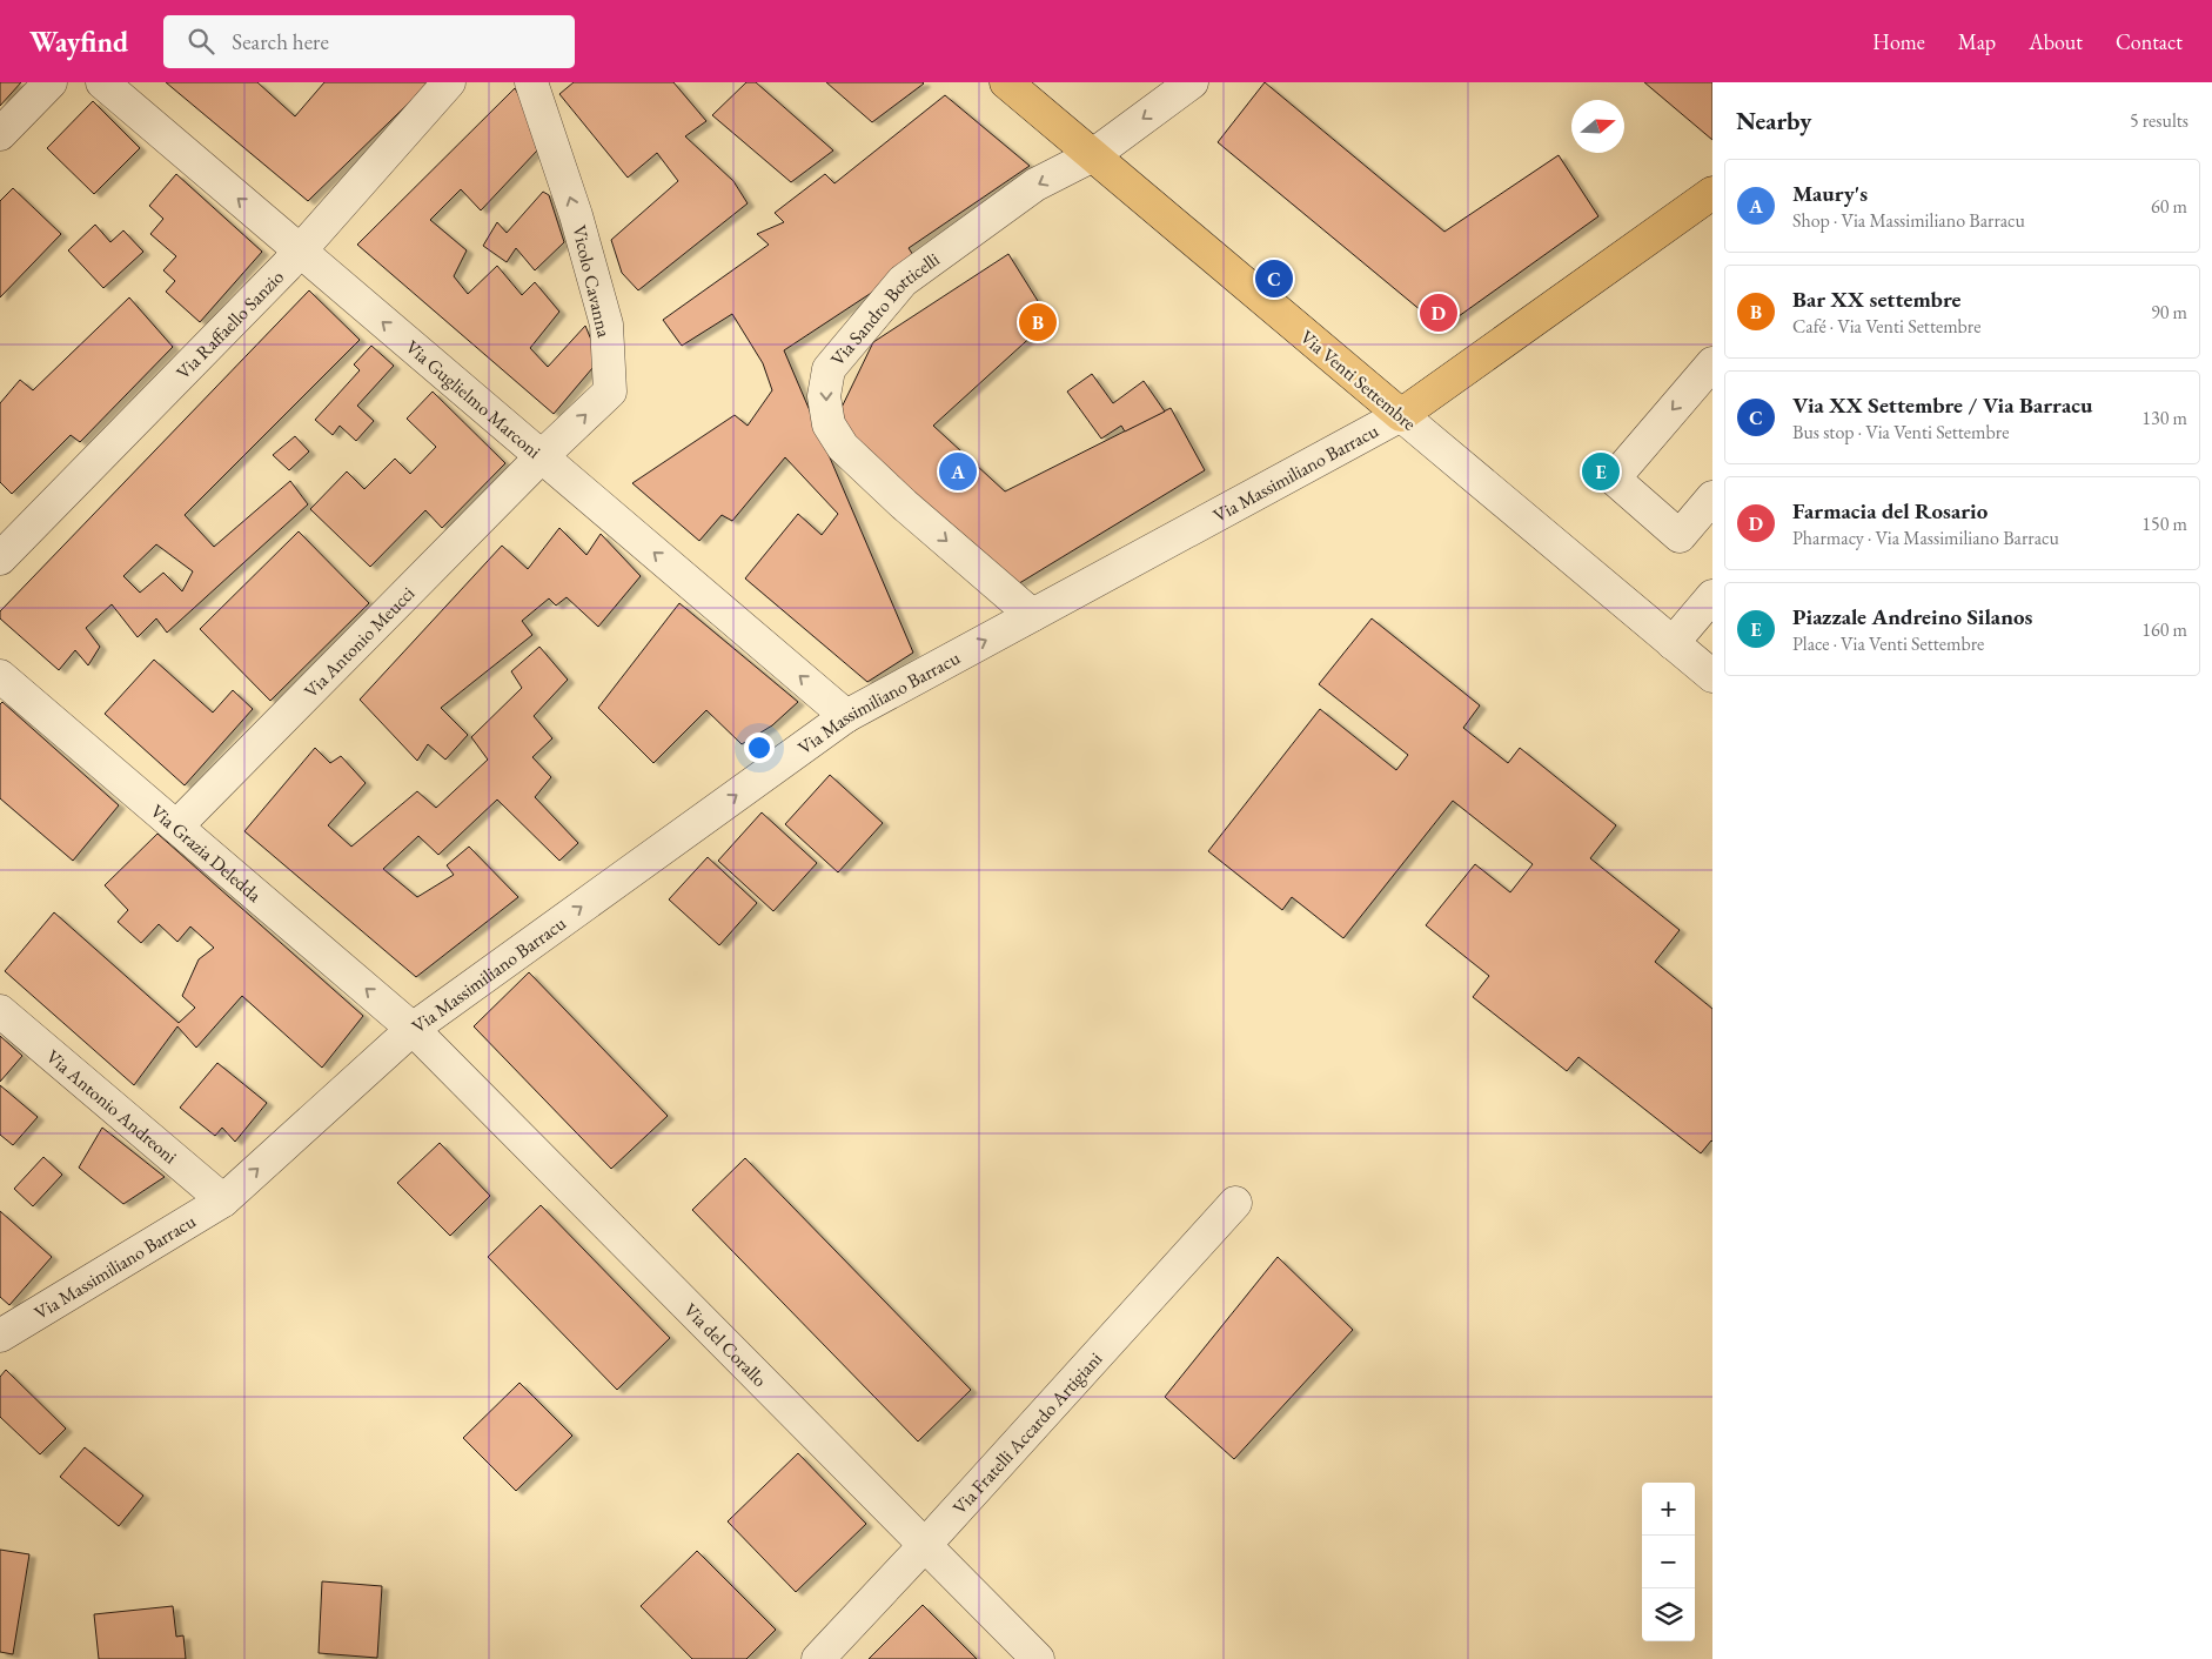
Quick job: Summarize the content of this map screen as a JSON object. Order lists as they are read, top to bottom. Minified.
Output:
{"streets":{"main road":["Via Venti Settembre","Via Massimiliano Barracu"],"street":["Vicolo Cavanna","Via Sandro Botticelli","Via Raffaello Sanzio","Via Guglielmo Marconi","Via Antonio Meucci","Via Grazia Deledda","Via Antonio Andreoni","Via del Corallo","Via Fratelli Accardo Artigiani"]},"crossings":[["Vicolo Cavanna","Via Guglielmo Marconi"],["Vicolo Cavanna","Via Antonio Meucci"],["Via Sandro Botticelli","Via Venti Settembre"],["Via Sandro Botticelli","Via Massimiliano Barracu"],["Via Raffaello Sanzio","Via Guglielmo Marconi"],["Via Venti Settembre","Via Massimiliano Barracu"],["Via Guglielmo Marconi","Via Massimiliano Barracu"],["Via Guglielmo Marconi","Via Antonio Meucci"],["Via Massimiliano Barracu","Via Grazia Deledda"],["Via Massimiliano Barracu","Via Antonio Andreoni"],["Via Massimiliano Barracu","Via del Corallo"],["Via Antonio Meucci","Via Grazia Deledda"],["Via Grazia Deledda","Via del Corallo"],["Via del Corallo","Via Fratelli Accardo Artigiani"]],"one_way":["Vicolo Cavanna","Via Guglielmo Marconi","Via Massimiliano Barracu","Via Grazia Deledda"],"north":"right","page":{"header":"Wayfind","search":"Search here","nav":["Home","Map","About","Contact"],"heading":["Nearby","5 results"],"list":[{"mark":"A","name":"Maury's","note":"Shop · Via Massimiliano Barracu","value":"60 m"},{"mark":"B","name":"Bar XX settembre","note":"Café · Via Venti Settembre","value":"90 m"},{"mark":"C","name":"Via XX Settembre / Via Barracu","note":"Bus stop · Via Venti Settembre","value":"130 m"},{"mark":"D","name":"Farmacia del Rosario","note":"Pharmacy · Via Massimiliano Barracu","value":"150 m"},{"mark":"E","name":"Piazzale Andreino Silanos","note":"Place · Via Venti Settembre","value":"160 m"}],"pins":["C","D","B","A","E"],"map_buttons":["+","−"]}}
